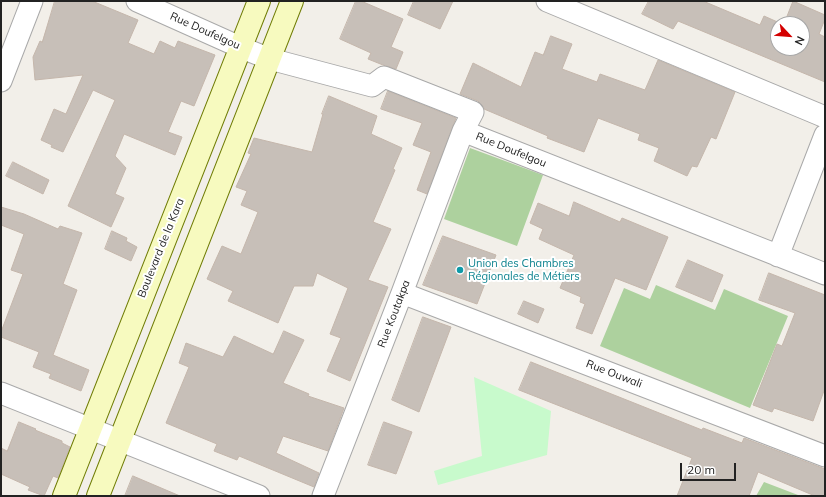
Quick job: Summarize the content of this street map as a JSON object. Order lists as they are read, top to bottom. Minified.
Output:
{"streets":{"main road":["Boulevard de la Kara"],"street":["Rue Doufelgou","Rue Koutakpa","Rue Ouwali"]},"crossings":[["Rue Doufelgou","Boulevard de la Kara"],["Rue Doufelgou","Rue Koutakpa"],["Rue Koutakpa","Rue Ouwali"]],"places":["Union des Chambres Régionales de Métiers"],"scale_bar":"20 m","north":"bottom right"}
